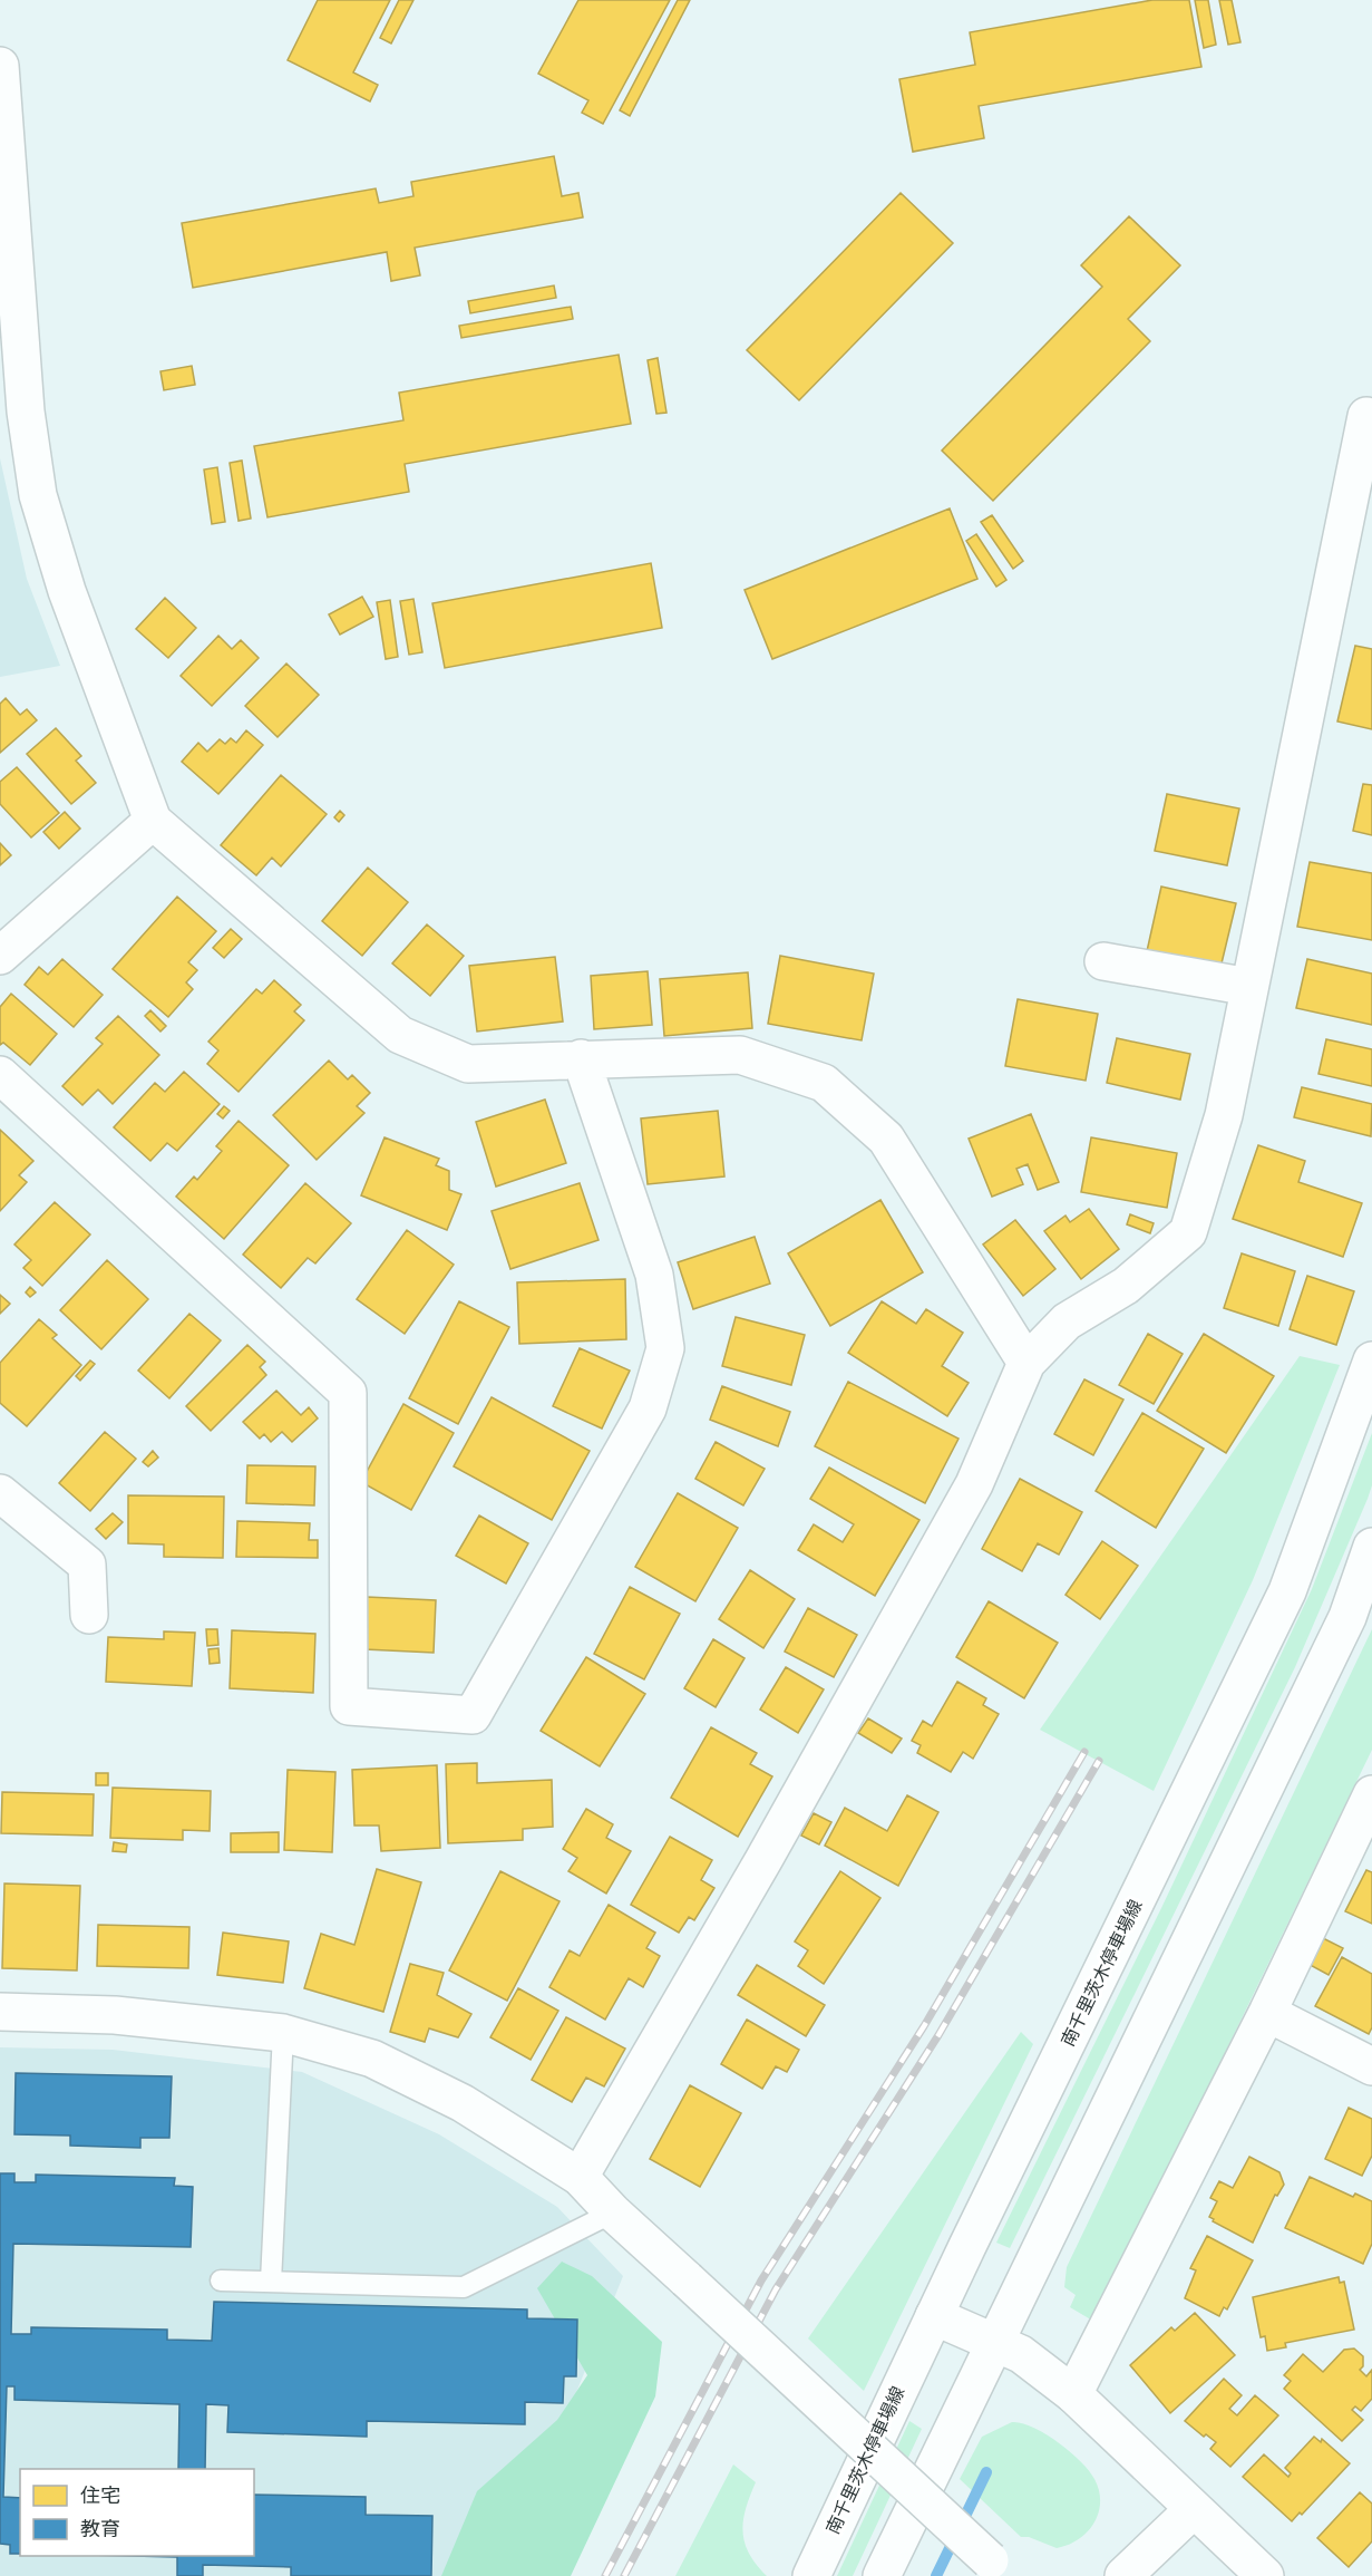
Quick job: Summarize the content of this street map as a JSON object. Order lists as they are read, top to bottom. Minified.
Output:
{"streets":{"street":["南千里茨木停車場線"]},"legend":["住宅","教育"]}
